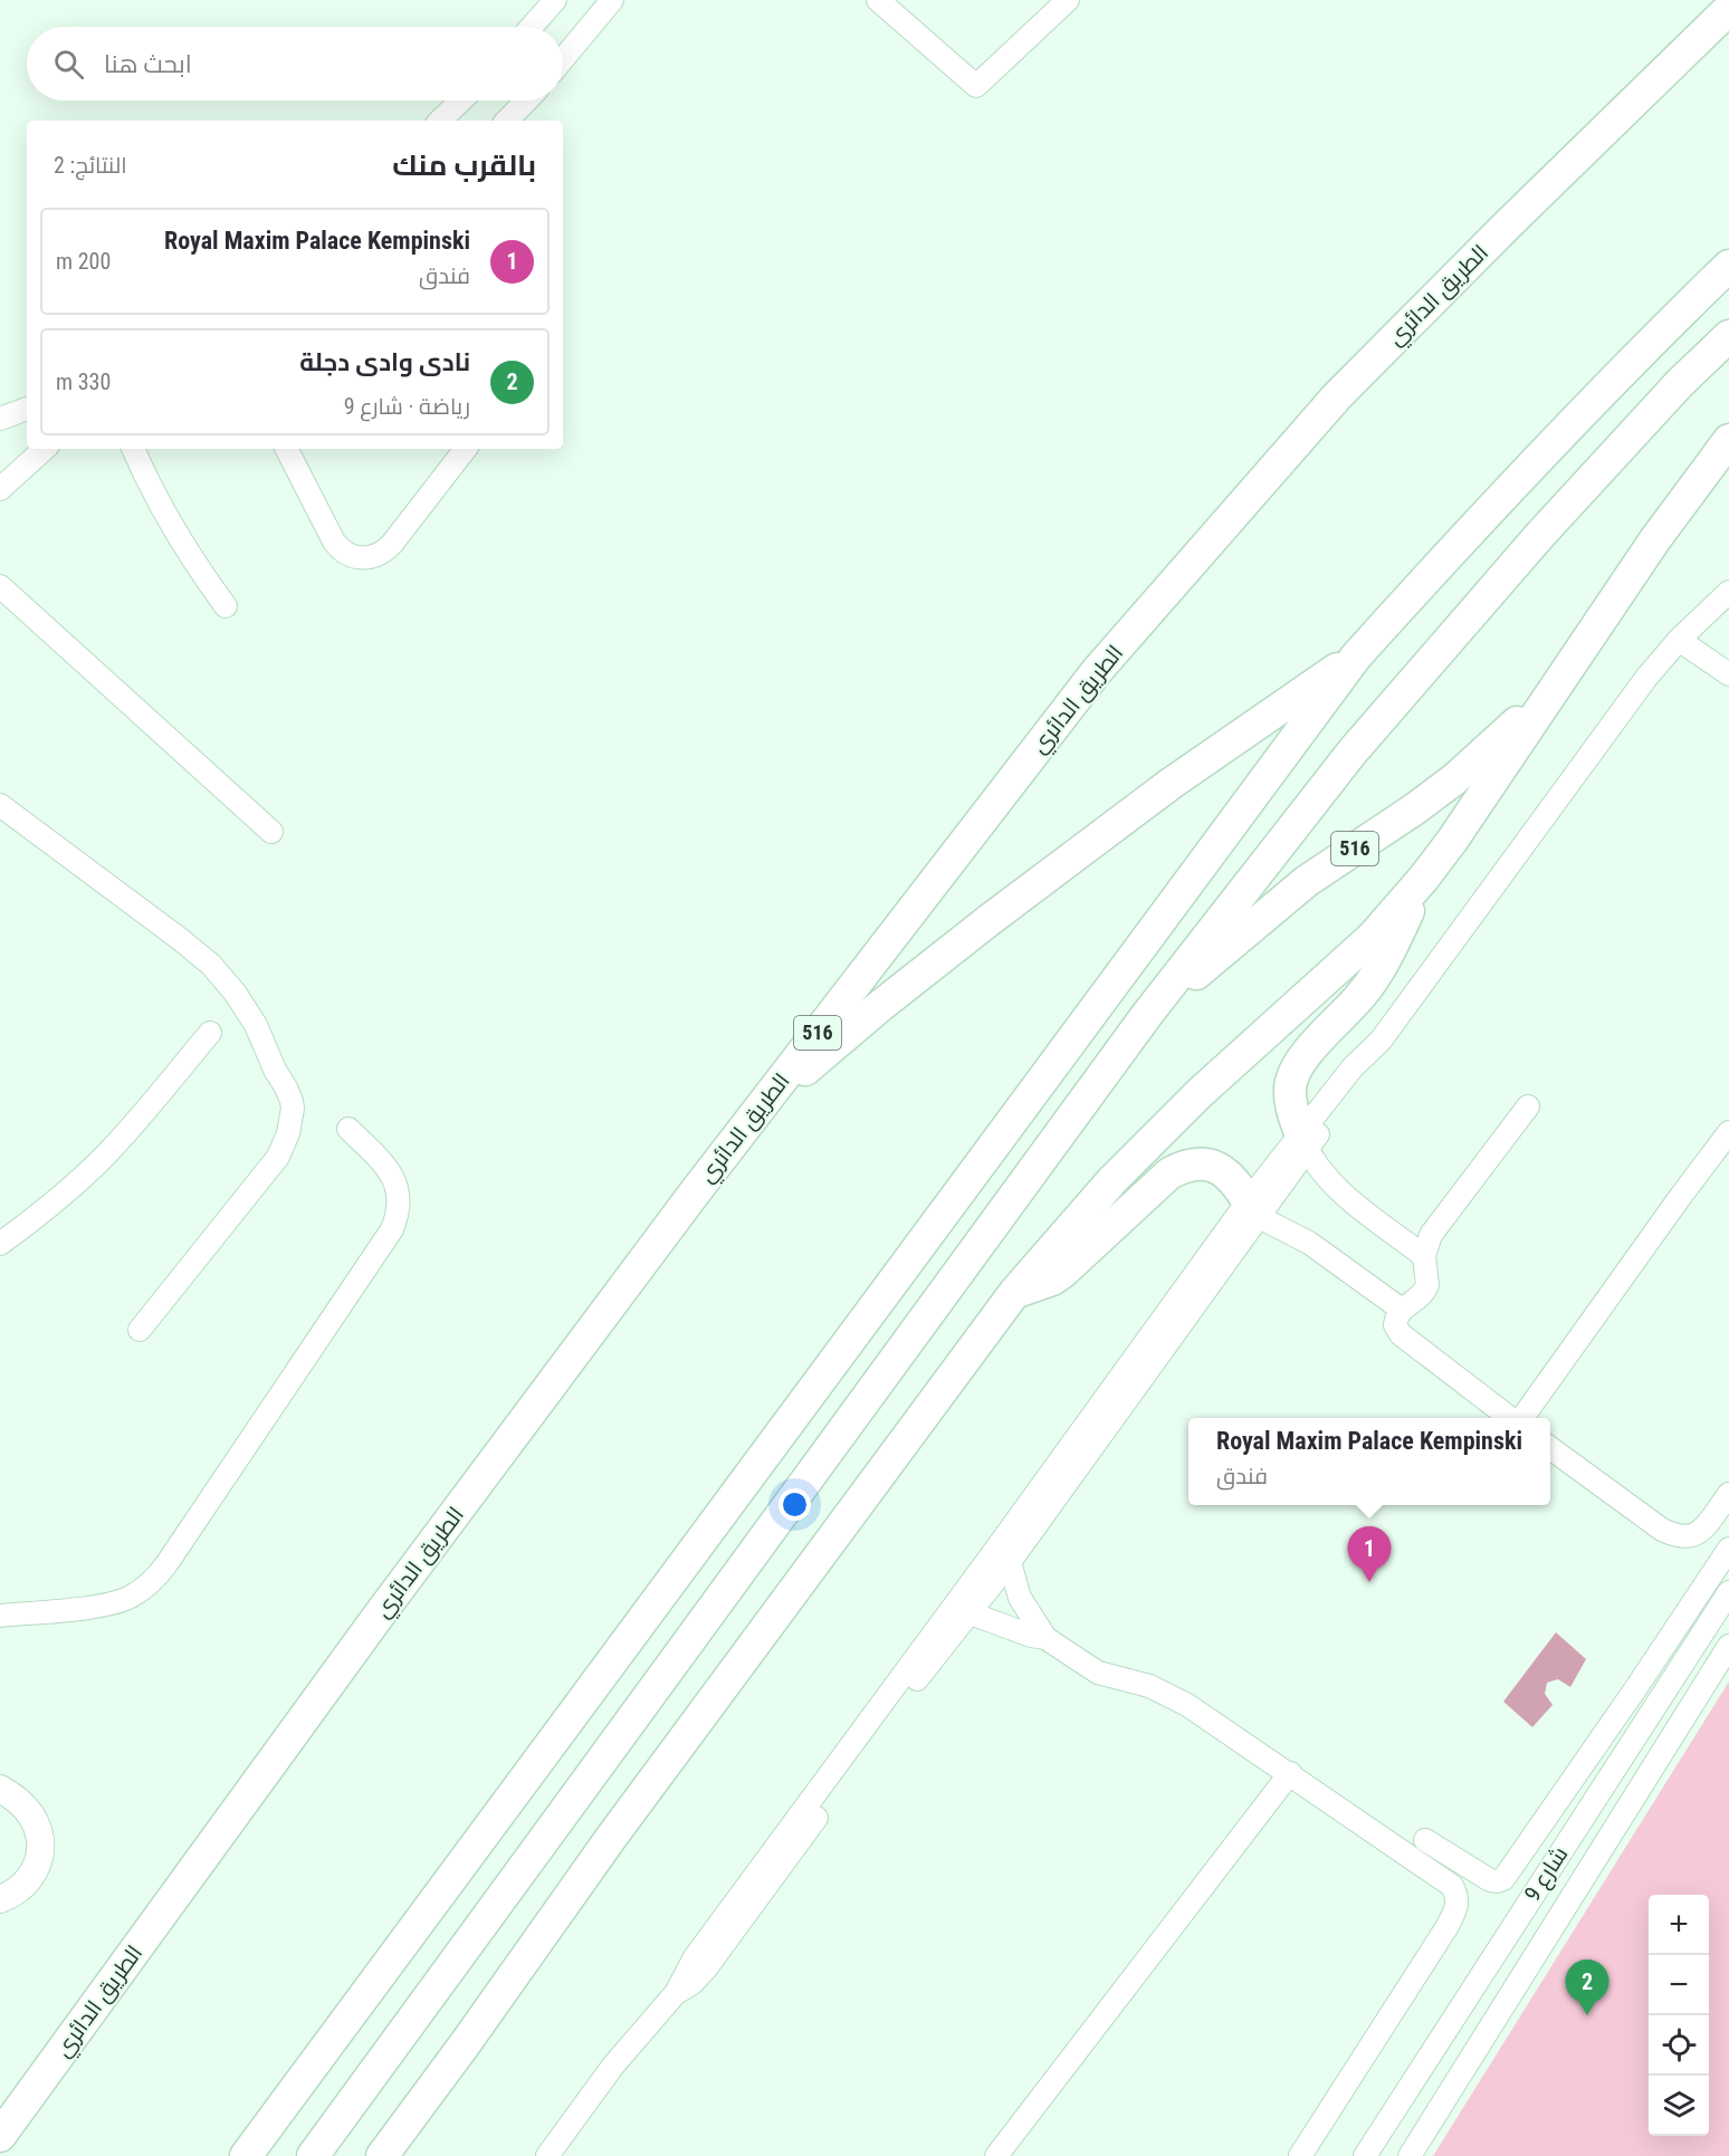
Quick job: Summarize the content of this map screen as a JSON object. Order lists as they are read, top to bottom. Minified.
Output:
{"streets":{"highway":["الطريق الدائري","516"],"street":["شارع 9"]},"crossings":[["الطريق الدائري","516"]],"page":{"search":"ابحث هنا","heading":["بالقرب منك","النتائج: 2"],"list":[{"mark":"1","name":"Royal Maxim Palace Kempinski","note":"فندق","value":"200 m"},{"mark":"2","name":"نادى وادى دجلة","note":"رياضة · شارع 9","value":"330 m"}],"popup":["Royal Maxim Palace Kempinski","فندق"],"pins":["1","2"],"map_buttons":["+","−"]}}
